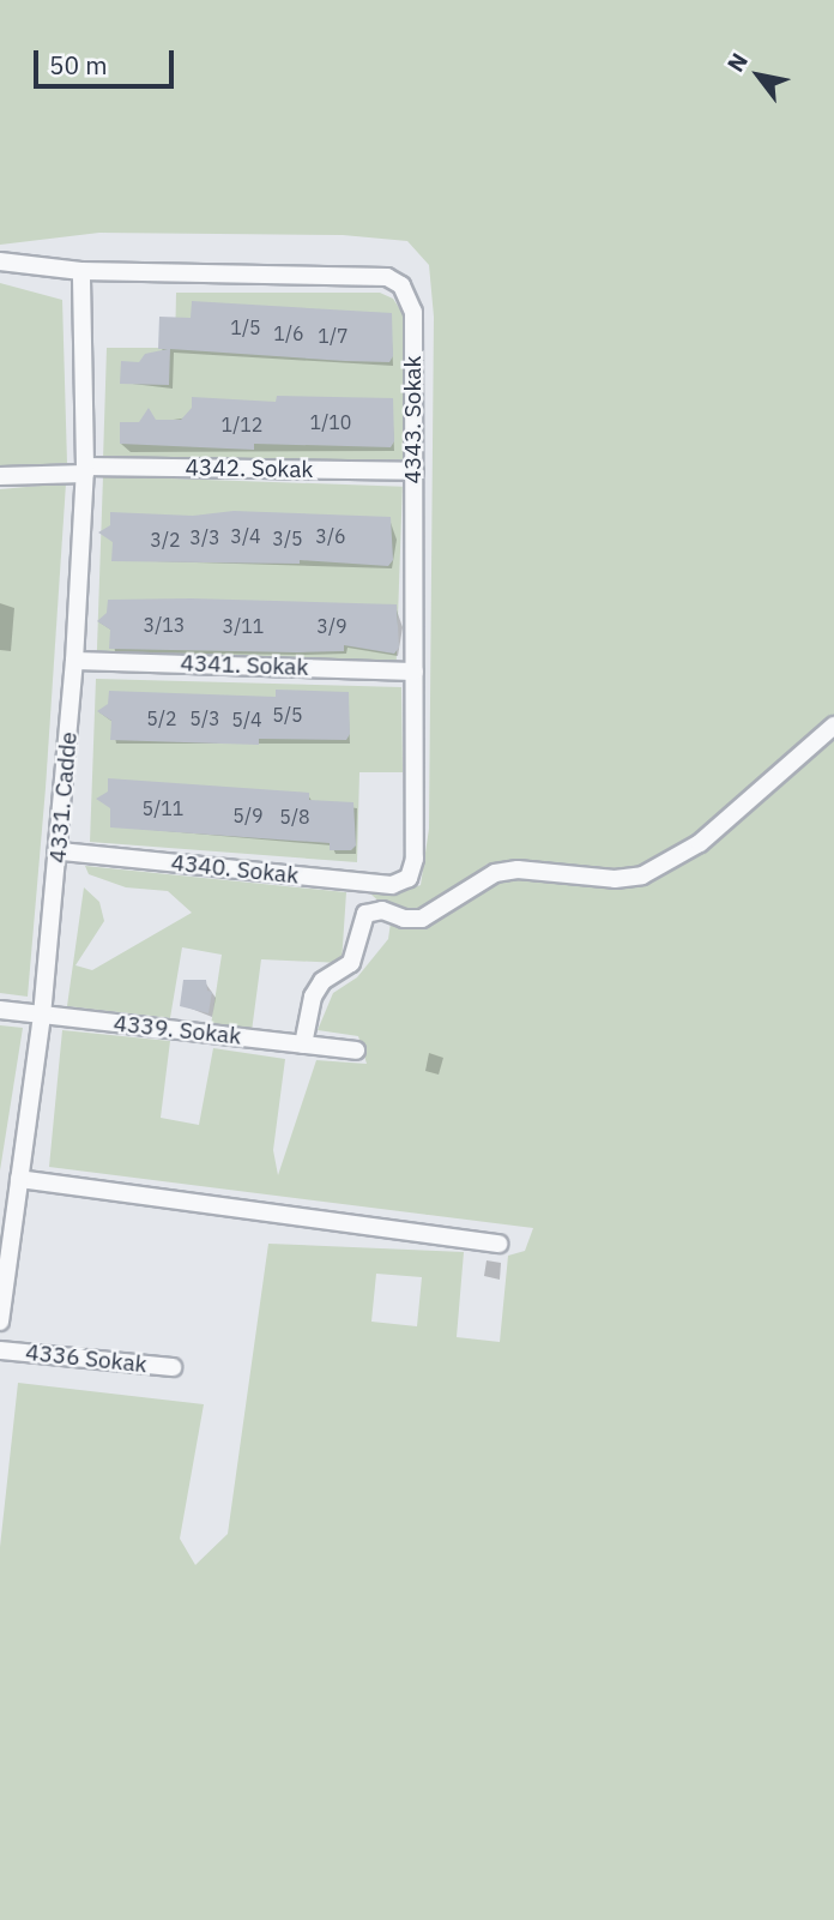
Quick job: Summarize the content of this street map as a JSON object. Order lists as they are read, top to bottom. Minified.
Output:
{"streets":{"street":["4343. Sokak","4342. Sokak","4341. Sokak","4331. Cadde","4340. Sokak","4339. Sokak","4336 Sokak"]},"crossings":[["4343. Sokak","4342. Sokak"],["4343. Sokak","4341. Sokak"],["4343. Sokak","4331. Cadde"],["4343. Sokak","4340. Sokak"],["4342. Sokak","4331. Cadde"],["4341. Sokak","4331. Cadde"],["4331. Cadde","4340. Sokak"],["4331. Cadde","4339. Sokak"]],"house_numbers":["1/5","1/6","1/7","1/10","1/12","3/4","3/6","3/3","3/5","3/2","3/13","3/11","3/9","5/5","5/2","5/3","5/4","5/11","5/9","5/8"],"scale_bar":"50 m","north":"top left"}
